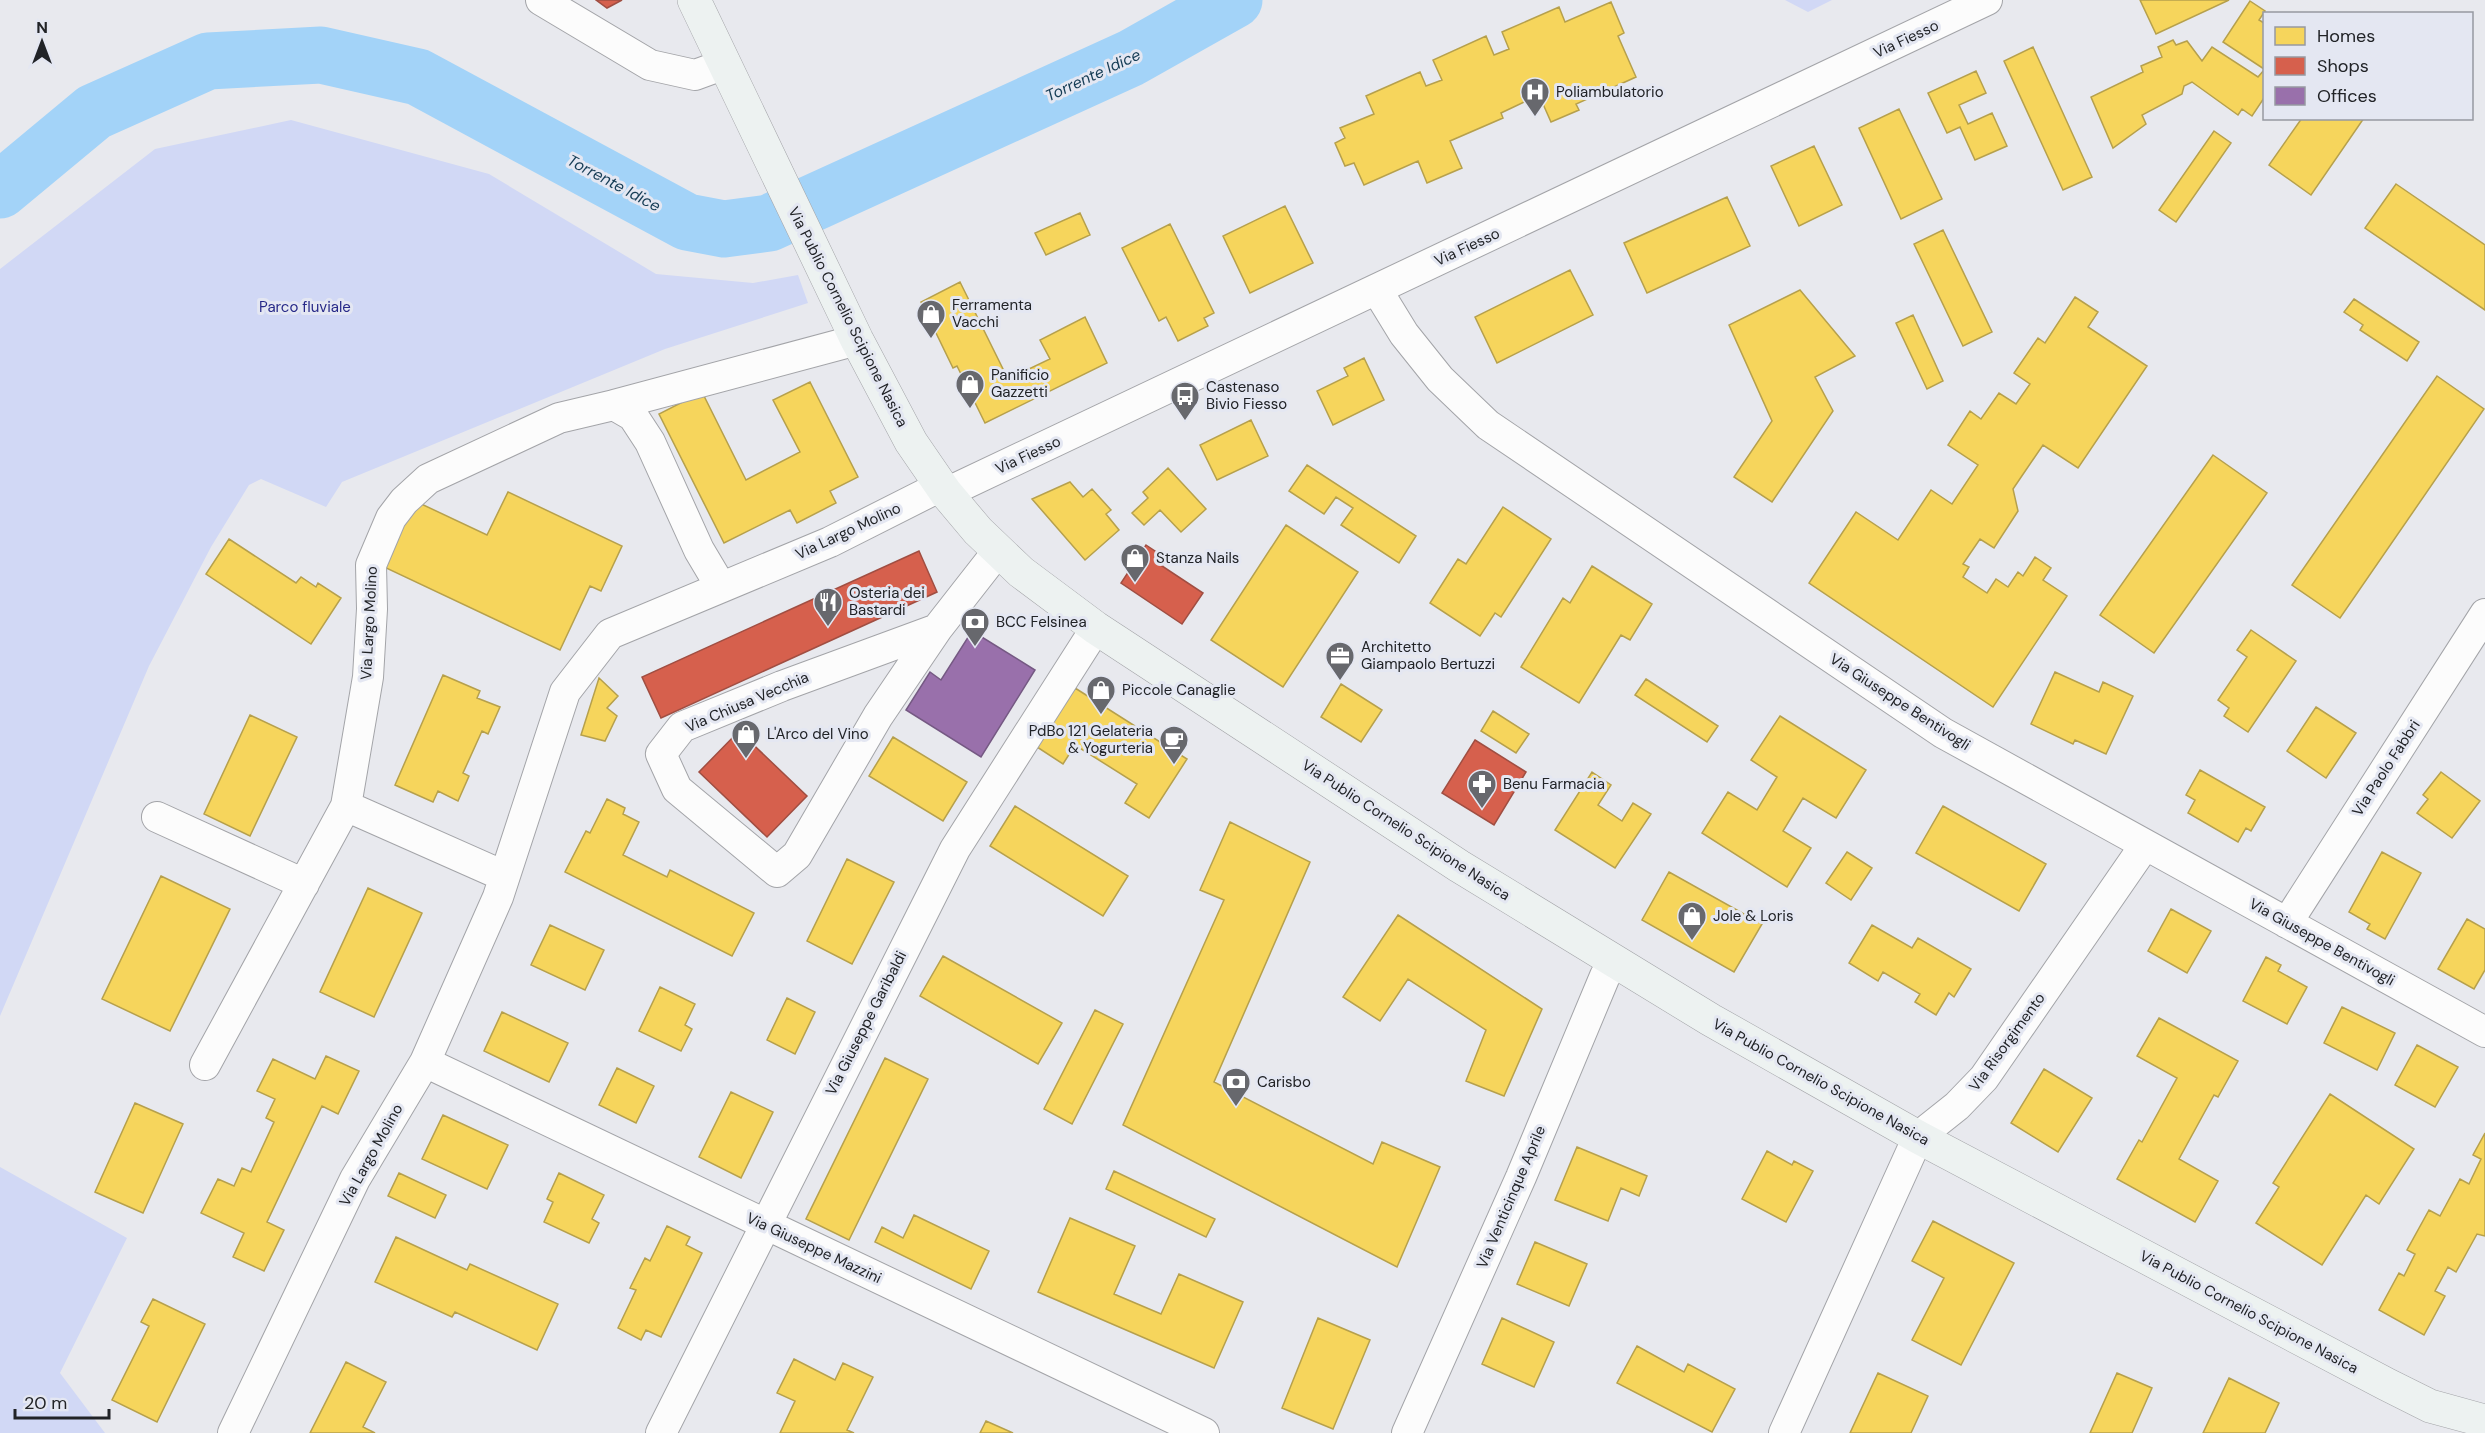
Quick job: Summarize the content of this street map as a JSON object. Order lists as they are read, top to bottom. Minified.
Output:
{"streets":{"street":["Via Fiesso","Via Publio Cornelio Scipione Nasica","Via Largo Molino","Via Chiusa Vecchia","Via Giuseppe Bentivogli","Via Paolo Fabbri","Via Giuseppe Garibaldi","Via Risorgimento","Via Venticinque Aprile","Via Giuseppe Mazzini"]},"crossings":[["Via Fiesso","Via Publio Cornelio Scipione Nasica"],["Via Fiesso","Via Largo Molino"],["Via Fiesso","Via Giuseppe Bentivogli"],["Via Publio Cornelio Scipione Nasica","Via Largo Molino"],["Via Publio Cornelio Scipione Nasica","Via Chiusa Vecchia"],["Via Publio Cornelio Scipione Nasica","Via Giuseppe Garibaldi"],["Via Publio Cornelio Scipione Nasica","Via Risorgimento"],["Via Publio Cornelio Scipione Nasica","Via Venticinque Aprile"],["Via Largo Molino","Via Giuseppe Mazzini"],["Via Giuseppe Bentivogli","Via Paolo Fabbri"],["Via Giuseppe Bentivogli","Via Risorgimento"],["Via Giuseppe Garibaldi","Via Giuseppe Mazzini"]],"water":["Torrente Idice"],"parks":["Parco fluviale"],"places":{"hospital":["Poliambulatorio"],"shop":["Ferramenta Vacchi","Panificio Gazzetti","Stanza Nails","Piccole Canaglie","L'Arco del Vino","Jole & Loris"],"bus stop":["Castenaso Bivio Fiesso"],"restaurant":["Osteria dei Bastardi"],"bank":["BCC Felsinea","Carisbo"],"office":["Architetto Giampaolo Bertuzzi"],"cafe":["PdBo 121 Gelateria & Yogurteria"],"pharmacy":["Benu Farmacia"]},"legend":["Homes","Shops","Offices"],"scale_bar":"20 m","north":"top"}
